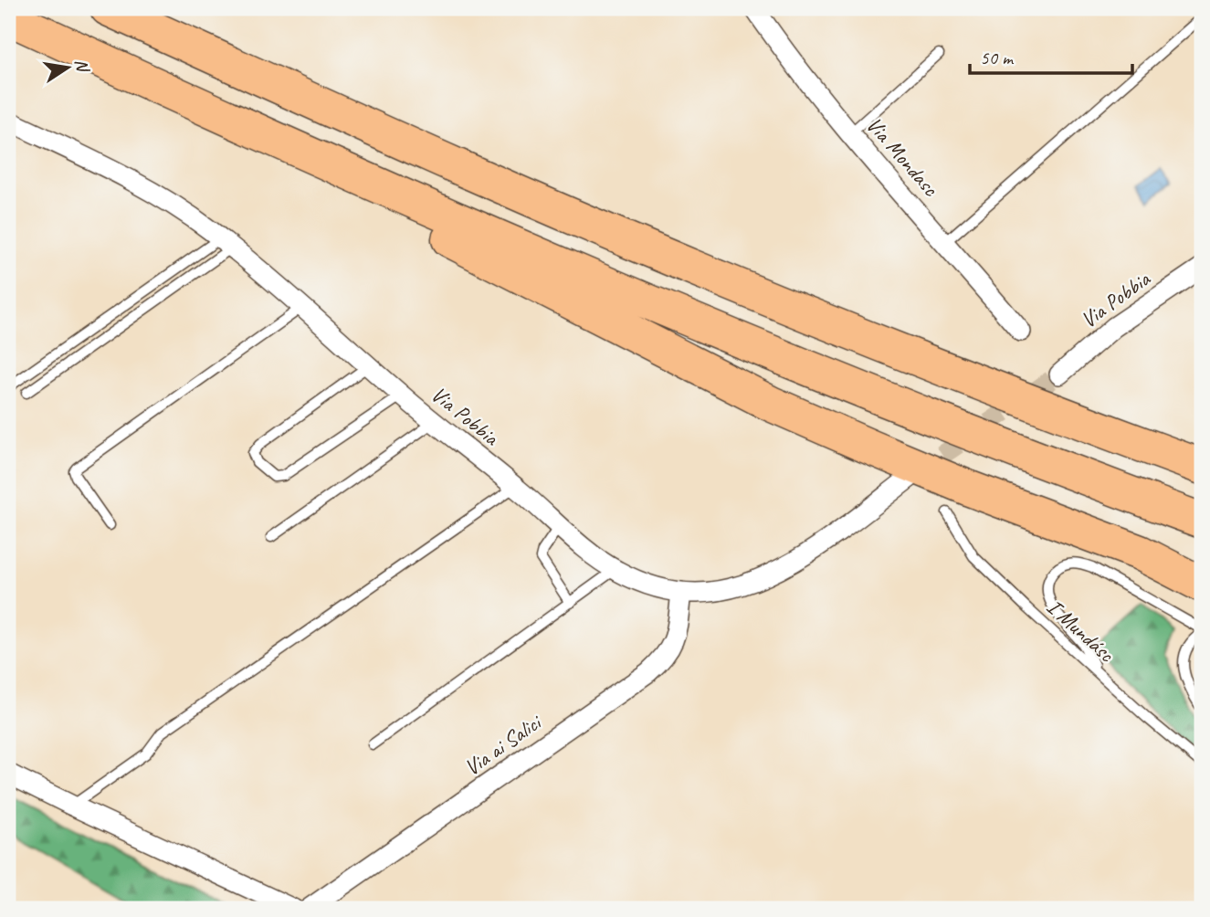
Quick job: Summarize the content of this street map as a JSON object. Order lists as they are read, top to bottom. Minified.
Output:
{"streets":{"street":["Via Mondasc","Via Pobbia","Via ai Salici"],"lane":["I Mundásc"]},"crossings":[["Via Pobbia","Via ai Salici"]],"scale_bar":"50 m","north":"right"}
